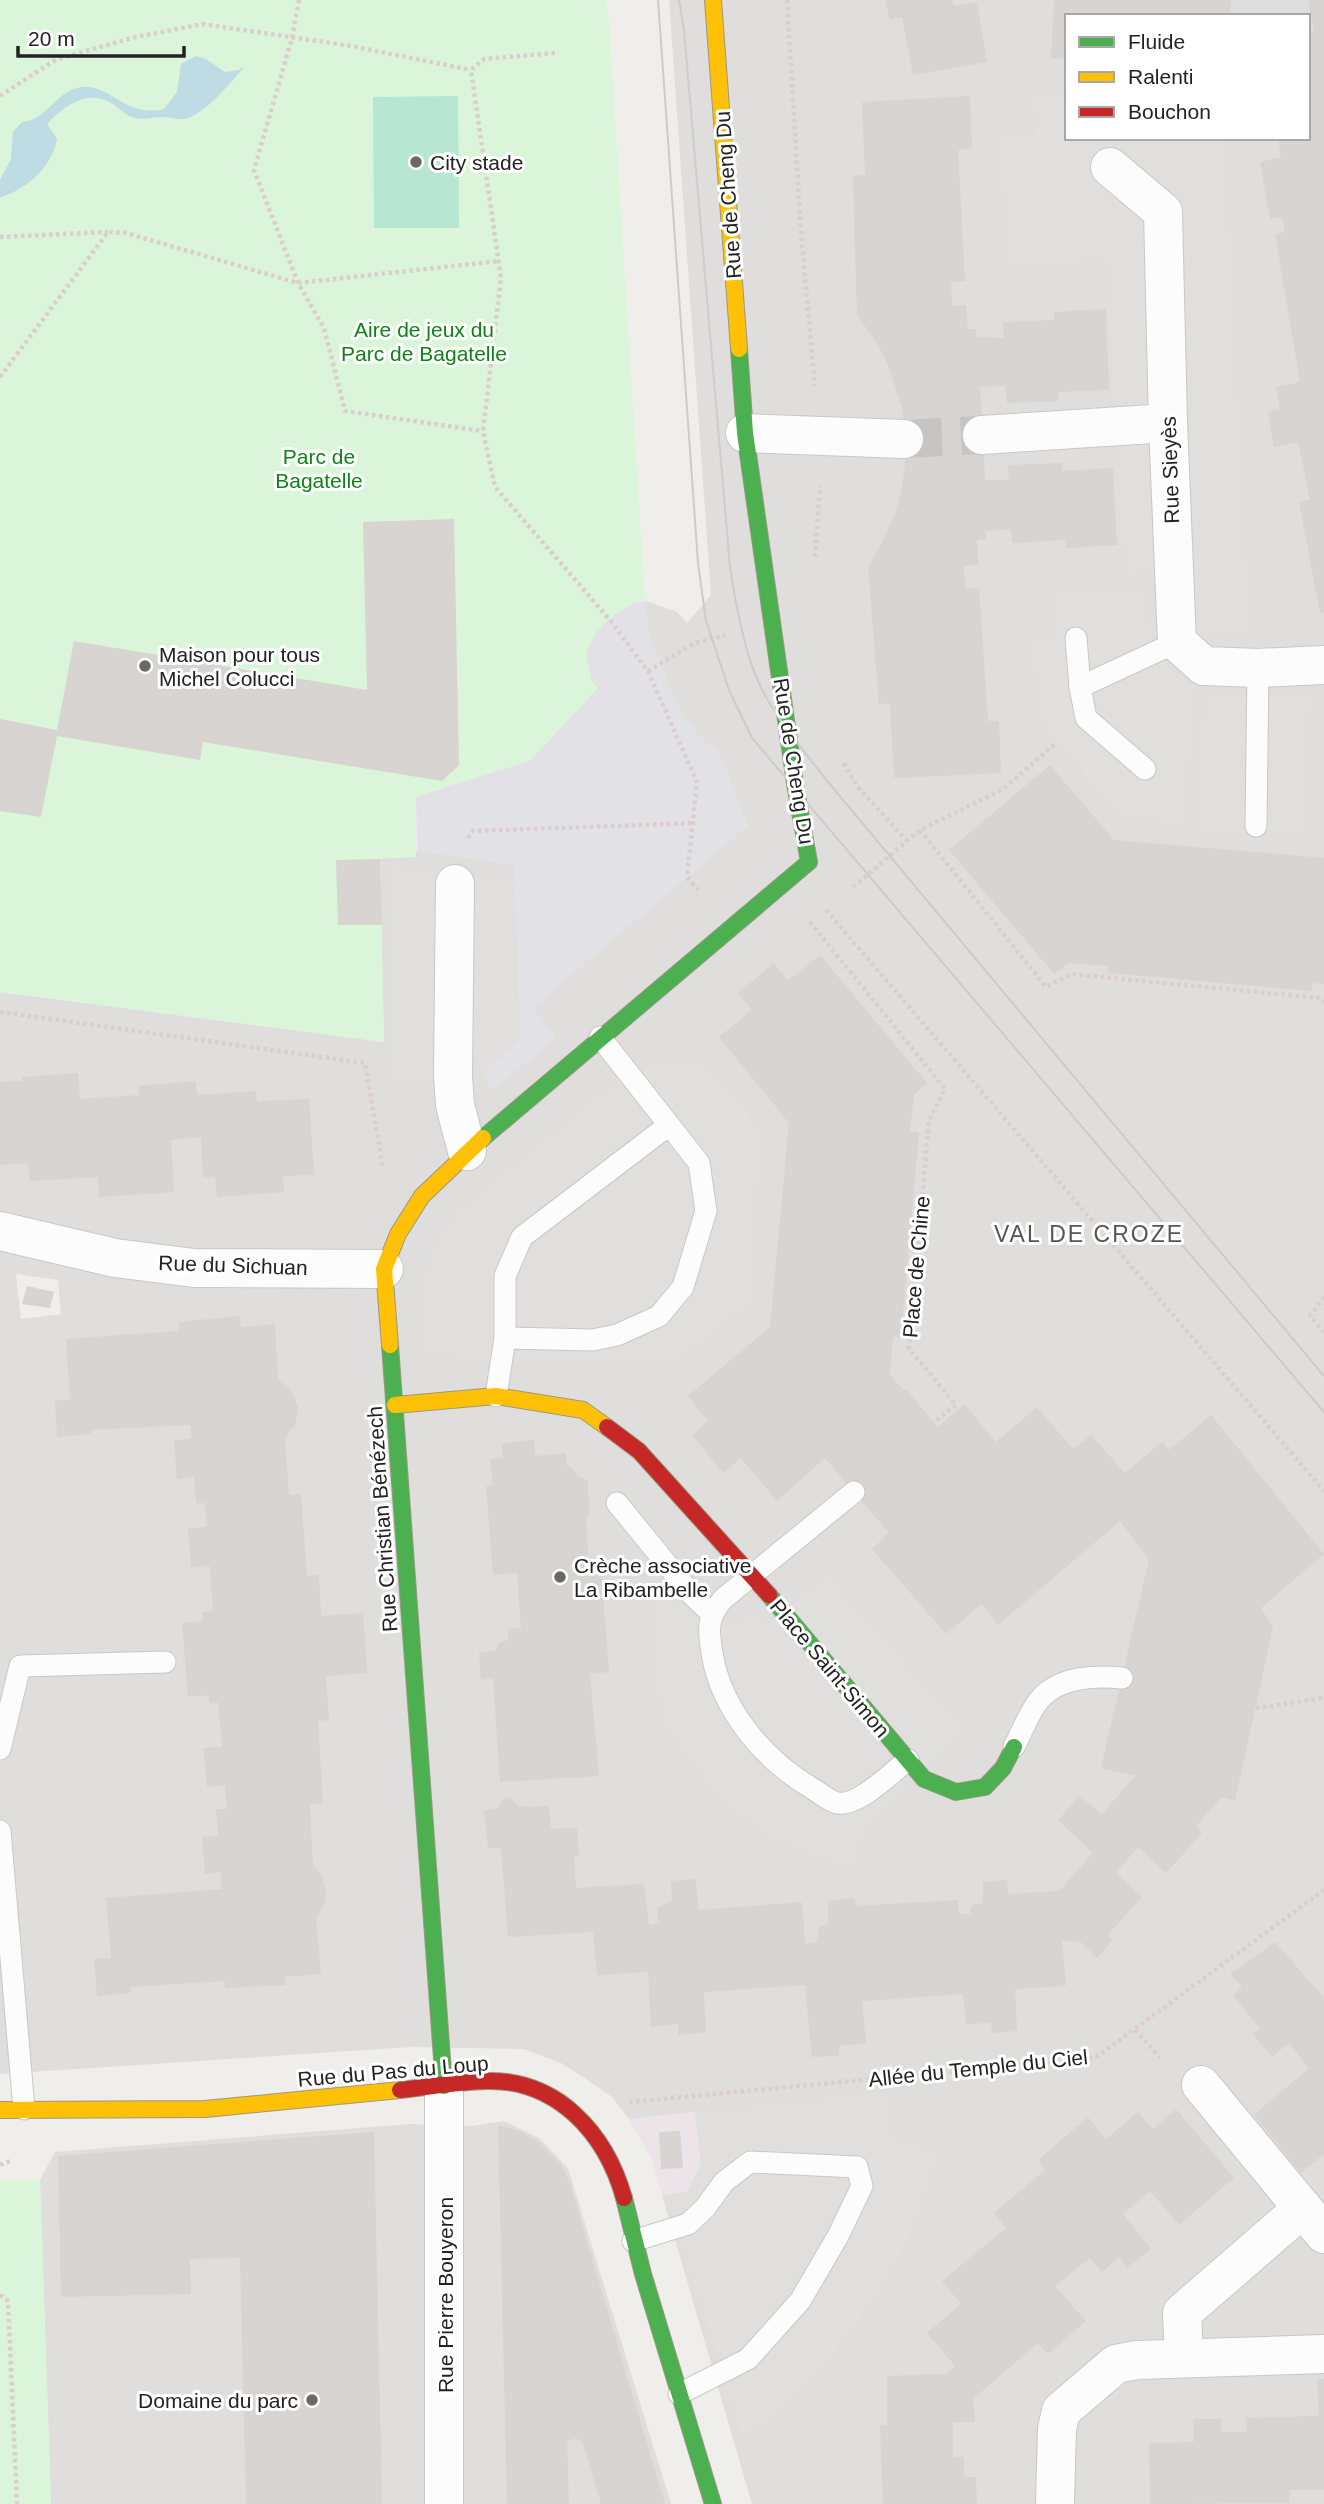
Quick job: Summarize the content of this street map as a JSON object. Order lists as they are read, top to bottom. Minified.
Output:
{"streets":{"street":["Rue de Cheng Du","Rue Sieyès","Rue du Sichuan","Rue Christian Bénézech","Place Saint-Simon","Rue du Pas du Loup","Rue Pierre Bouyeron"],"path":["Place de Chine","Allée du Temple du Ciel"]},"crossings":[["Rue de Cheng Du","Rue Christian Bénézech"],["Rue du Sichuan","Rue Christian Bénézech"],["Rue Christian Bénézech","Place Saint-Simon"],["Rue Christian Bénézech","Rue du Pas du Loup"],["Rue Christian Bénézech","Rue Pierre Bouyeron"],["Allée du Temple du Ciel","Rue du Pas du Loup"],["Rue du Pas du Loup","Rue Pierre Bouyeron"]],"districts":["VAL DE CROZE"],"parks":["Aire de jeux du Parc de Bagatelle","Parc de Bagatelle"],"places":["City stade","Maison pour tous Michel Colucci","Crèche associative La Ribambelle","Domaine du parc"],"legend":["Fluide","Ralenti","Bouchon"],"scale_bar":"20 m"}
